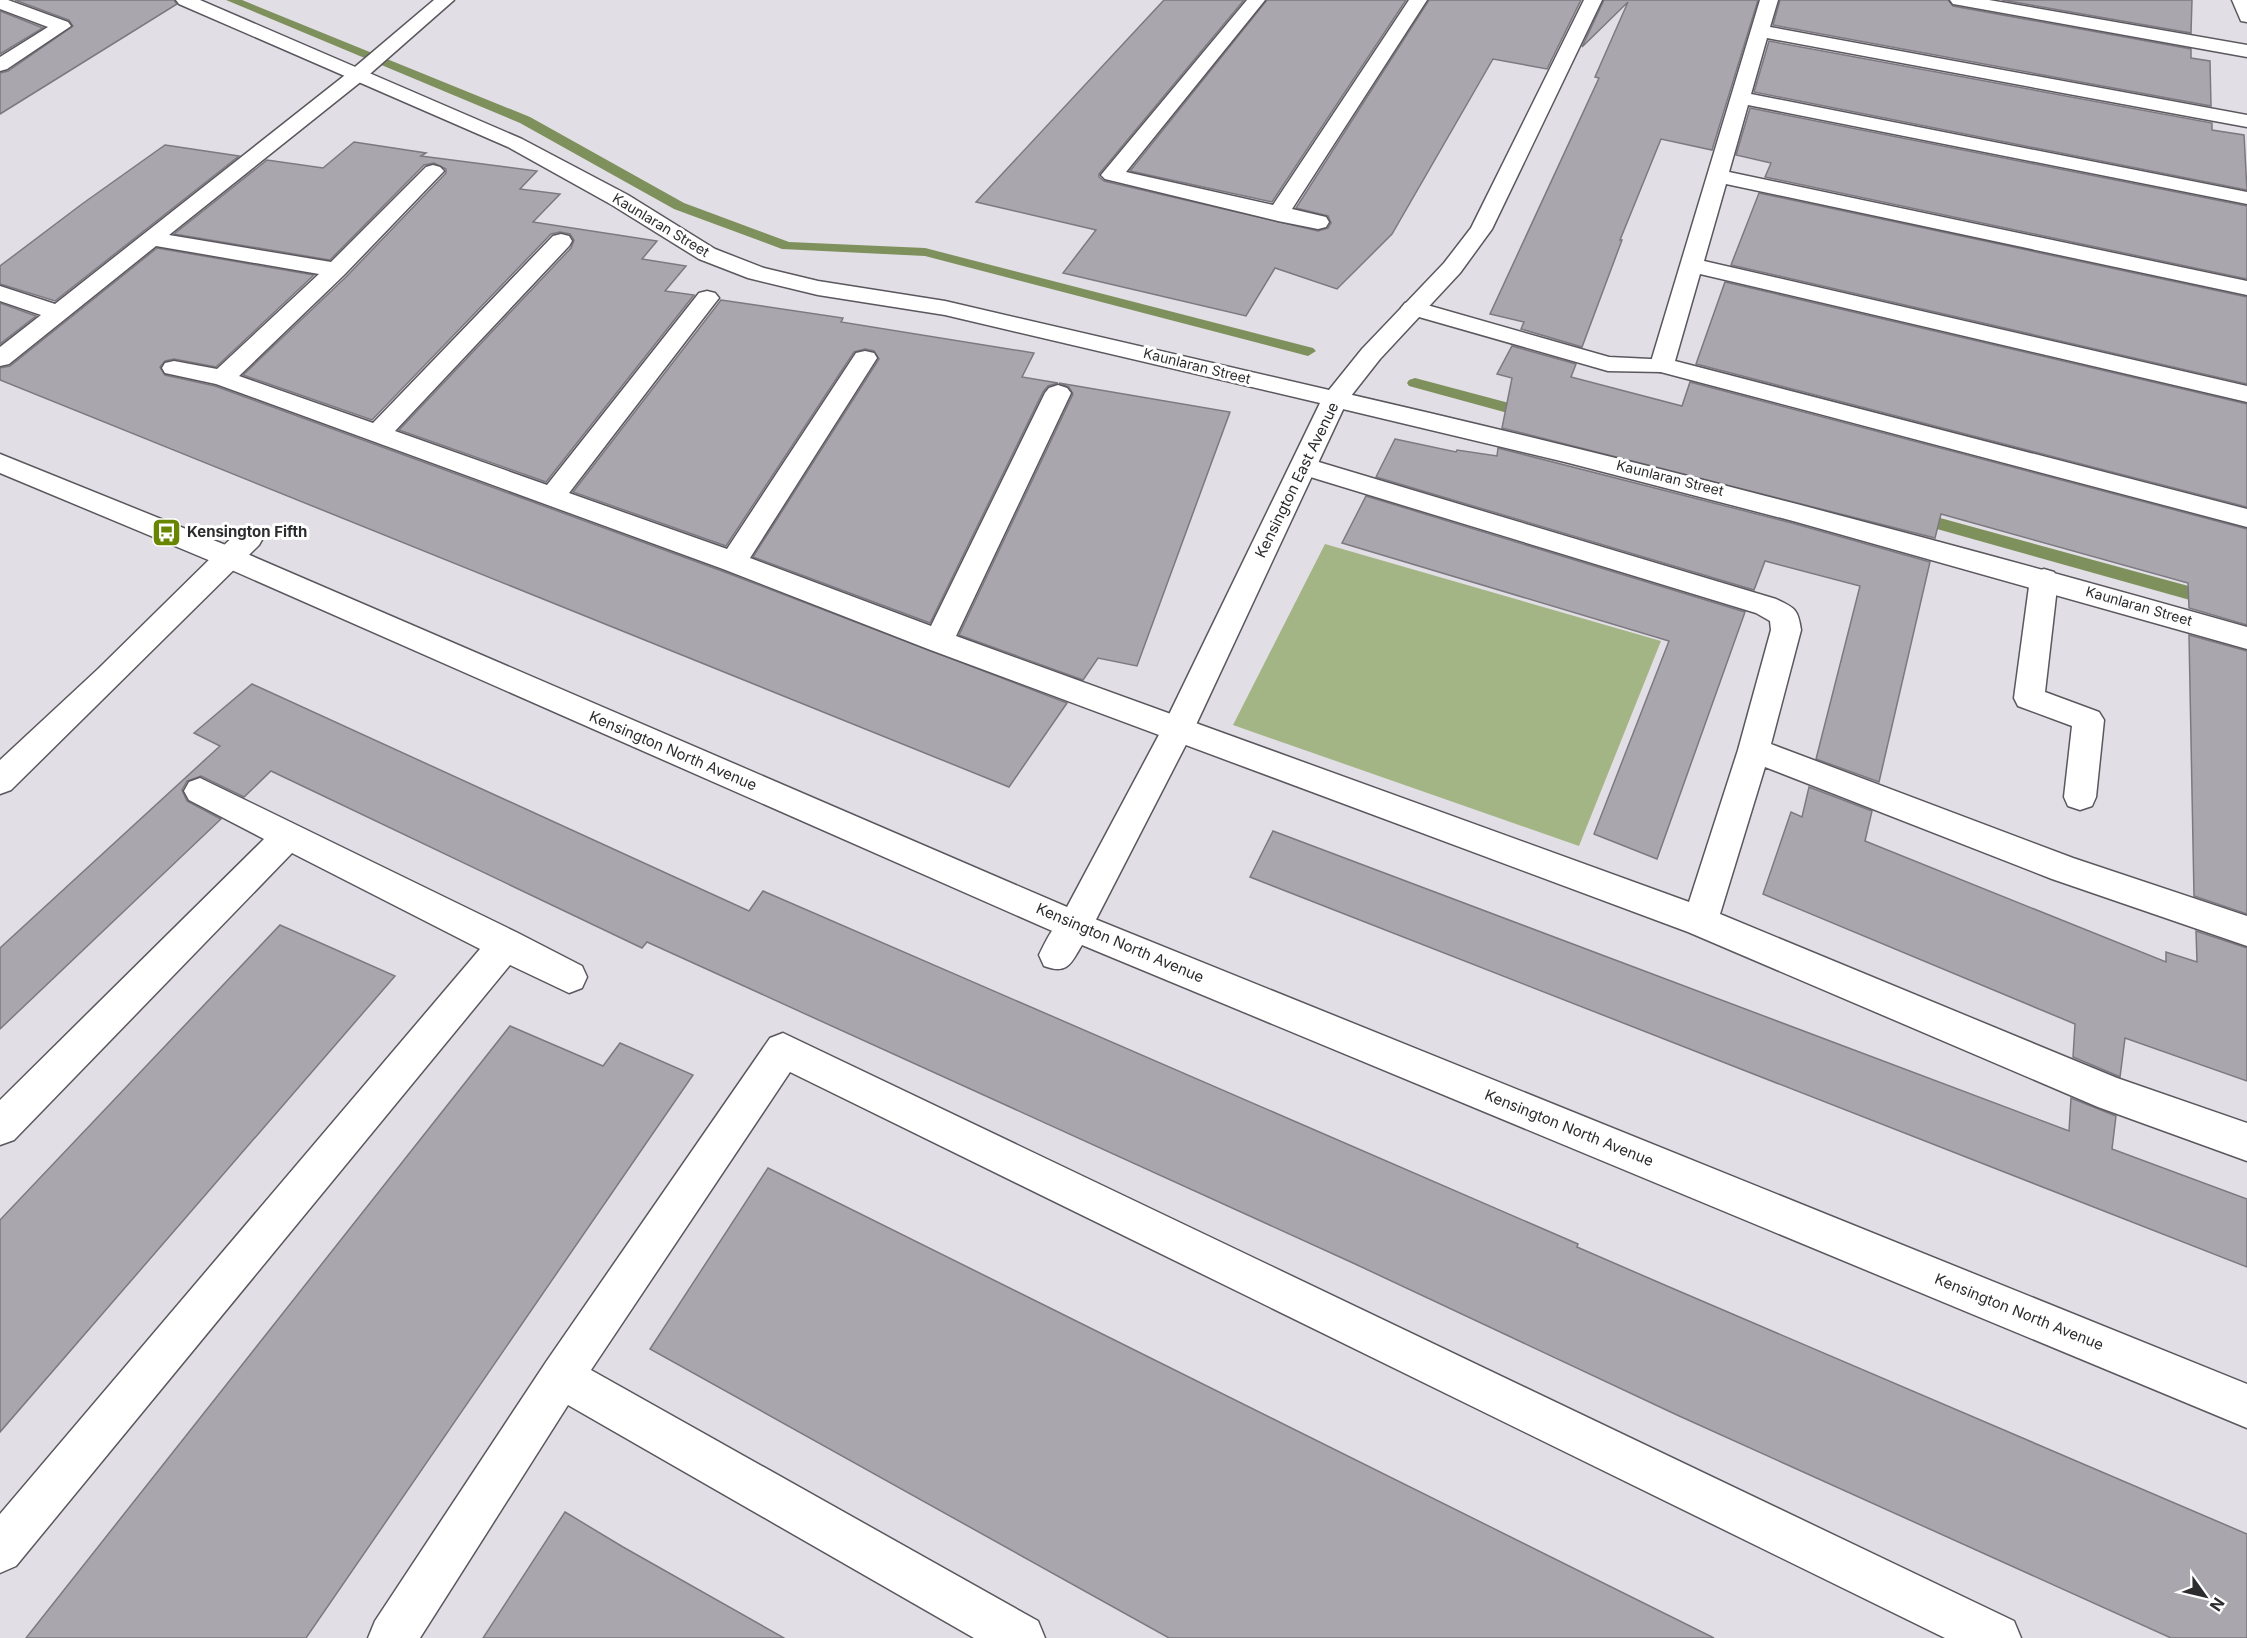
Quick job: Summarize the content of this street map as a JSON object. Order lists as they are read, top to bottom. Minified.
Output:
{"streets":{"street":["Kaunlaran Street","Kensington East Avenue","Kensington North Avenue"]},"crossings":[["Kaunlaran Street","Kensington East Avenue"],["Kensington East Avenue","Kensington North Avenue"]],"places":{"bus stop":["Kensington Fifth"]},"north":"bottom right"}
